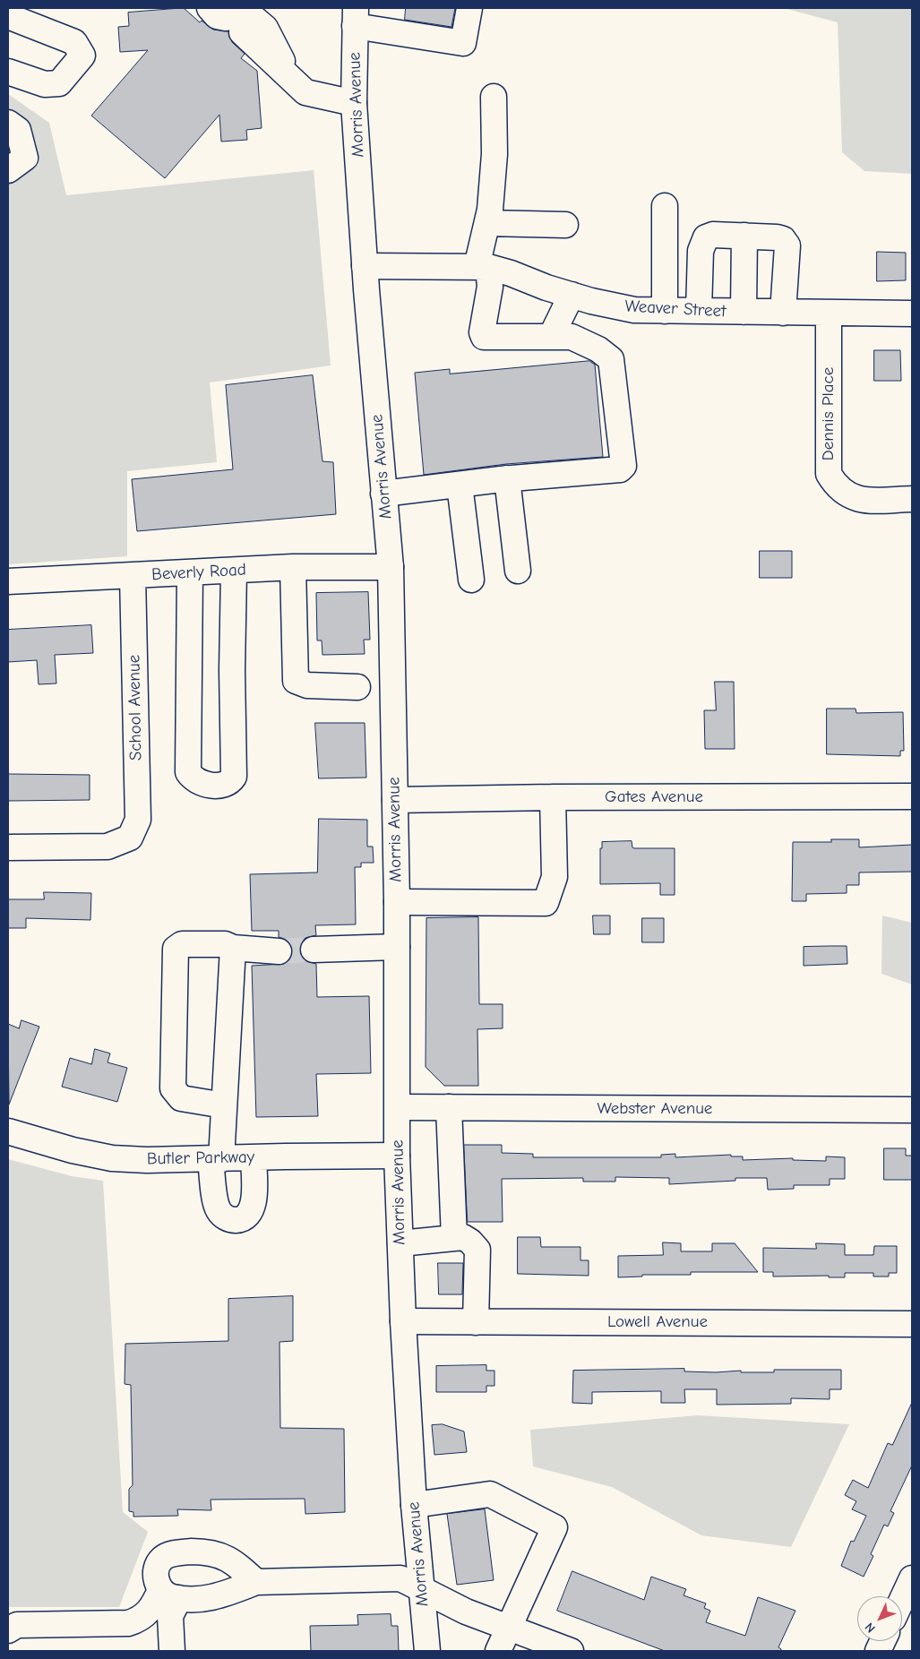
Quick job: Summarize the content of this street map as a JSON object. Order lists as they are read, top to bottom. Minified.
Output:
{"streets":{"street":["Morris Avenue","Weaver Street","Dennis Place","Beverly Road","School Avenue","Gates Avenue","Webster Avenue","Butler Parkway","Lowell Avenue"]},"crossings":[["Morris Avenue","Weaver Street"],["Morris Avenue","Beverly Road"],["Morris Avenue","Gates Avenue"],["Morris Avenue","Webster Avenue"],["Morris Avenue","Butler Parkway"],["Morris Avenue","Lowell Avenue"],["Weaver Street","Dennis Place"],["Beverly Road","School Avenue"]],"north":"bottom left"}
